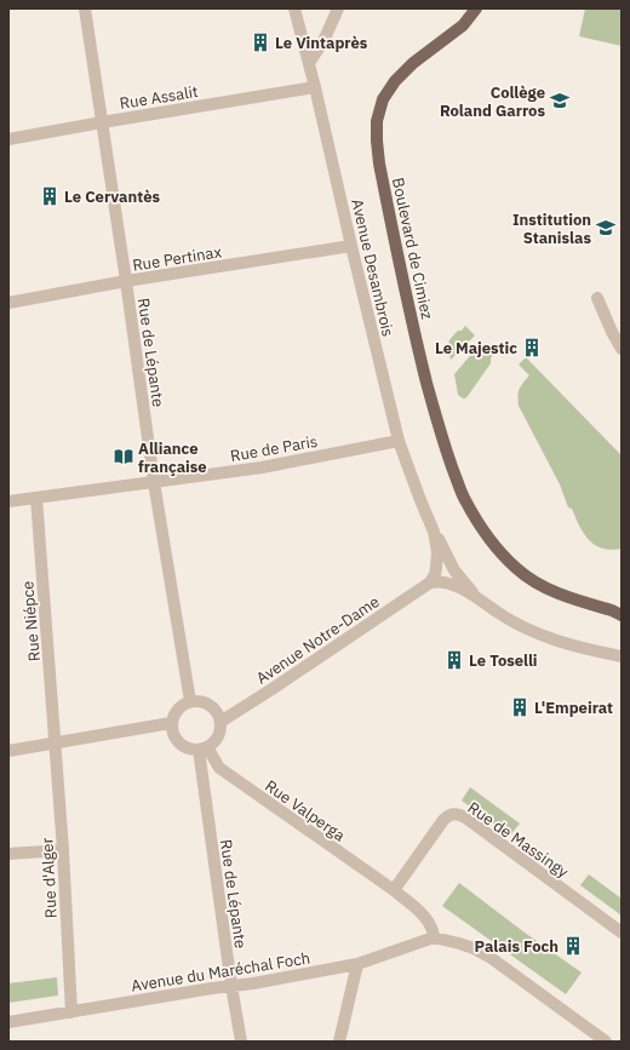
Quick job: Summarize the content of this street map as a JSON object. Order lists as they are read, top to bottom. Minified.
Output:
{"streets":{"main road":["Boulevard de Cimiez"],"street":["Rue Assalit","Rue Pertinax","Avenue Desambrois","Rue de Lépante","Rue de Paris","Rue Niépce","Avenue Notre-Dame","Rue Valperga","Rue de Massingy","Rue d'Alger","Avenue du Maréchal Foch"]},"crossings":[["Rue Assalit","Avenue Desambrois"],["Rue Assalit","Rue de Lépante"],["Rue Pertinax","Avenue Desambrois"],["Rue Pertinax","Rue de Lépante"],["Avenue Desambrois","Rue de Paris"],["Avenue Desambrois","Avenue Notre-Dame"],["Rue de Lépante","Rue de Paris"],["Rue de Lépante","Avenue Notre-Dame"],["Rue de Lépante","Rue Valperga"],["Rue de Lépante","Avenue du Maréchal Foch"],["Rue de Paris","Rue Niépce"],["Rue Niépce","Rue d'Alger"],["Avenue Notre-Dame","Rue Valperga"],["Rue Valperga","Rue de Massingy"],["Rue d'Alger","Avenue du Maréchal Foch"]],"places":{"building":["Le Vintaprès","Le Cervantès","Le Majestic","Le Toselli","L'Empeirat","Palais Foch"],"school or university":["Collège Roland Garros","Institution Stanislas"],"library":["Alliance française"]}}
